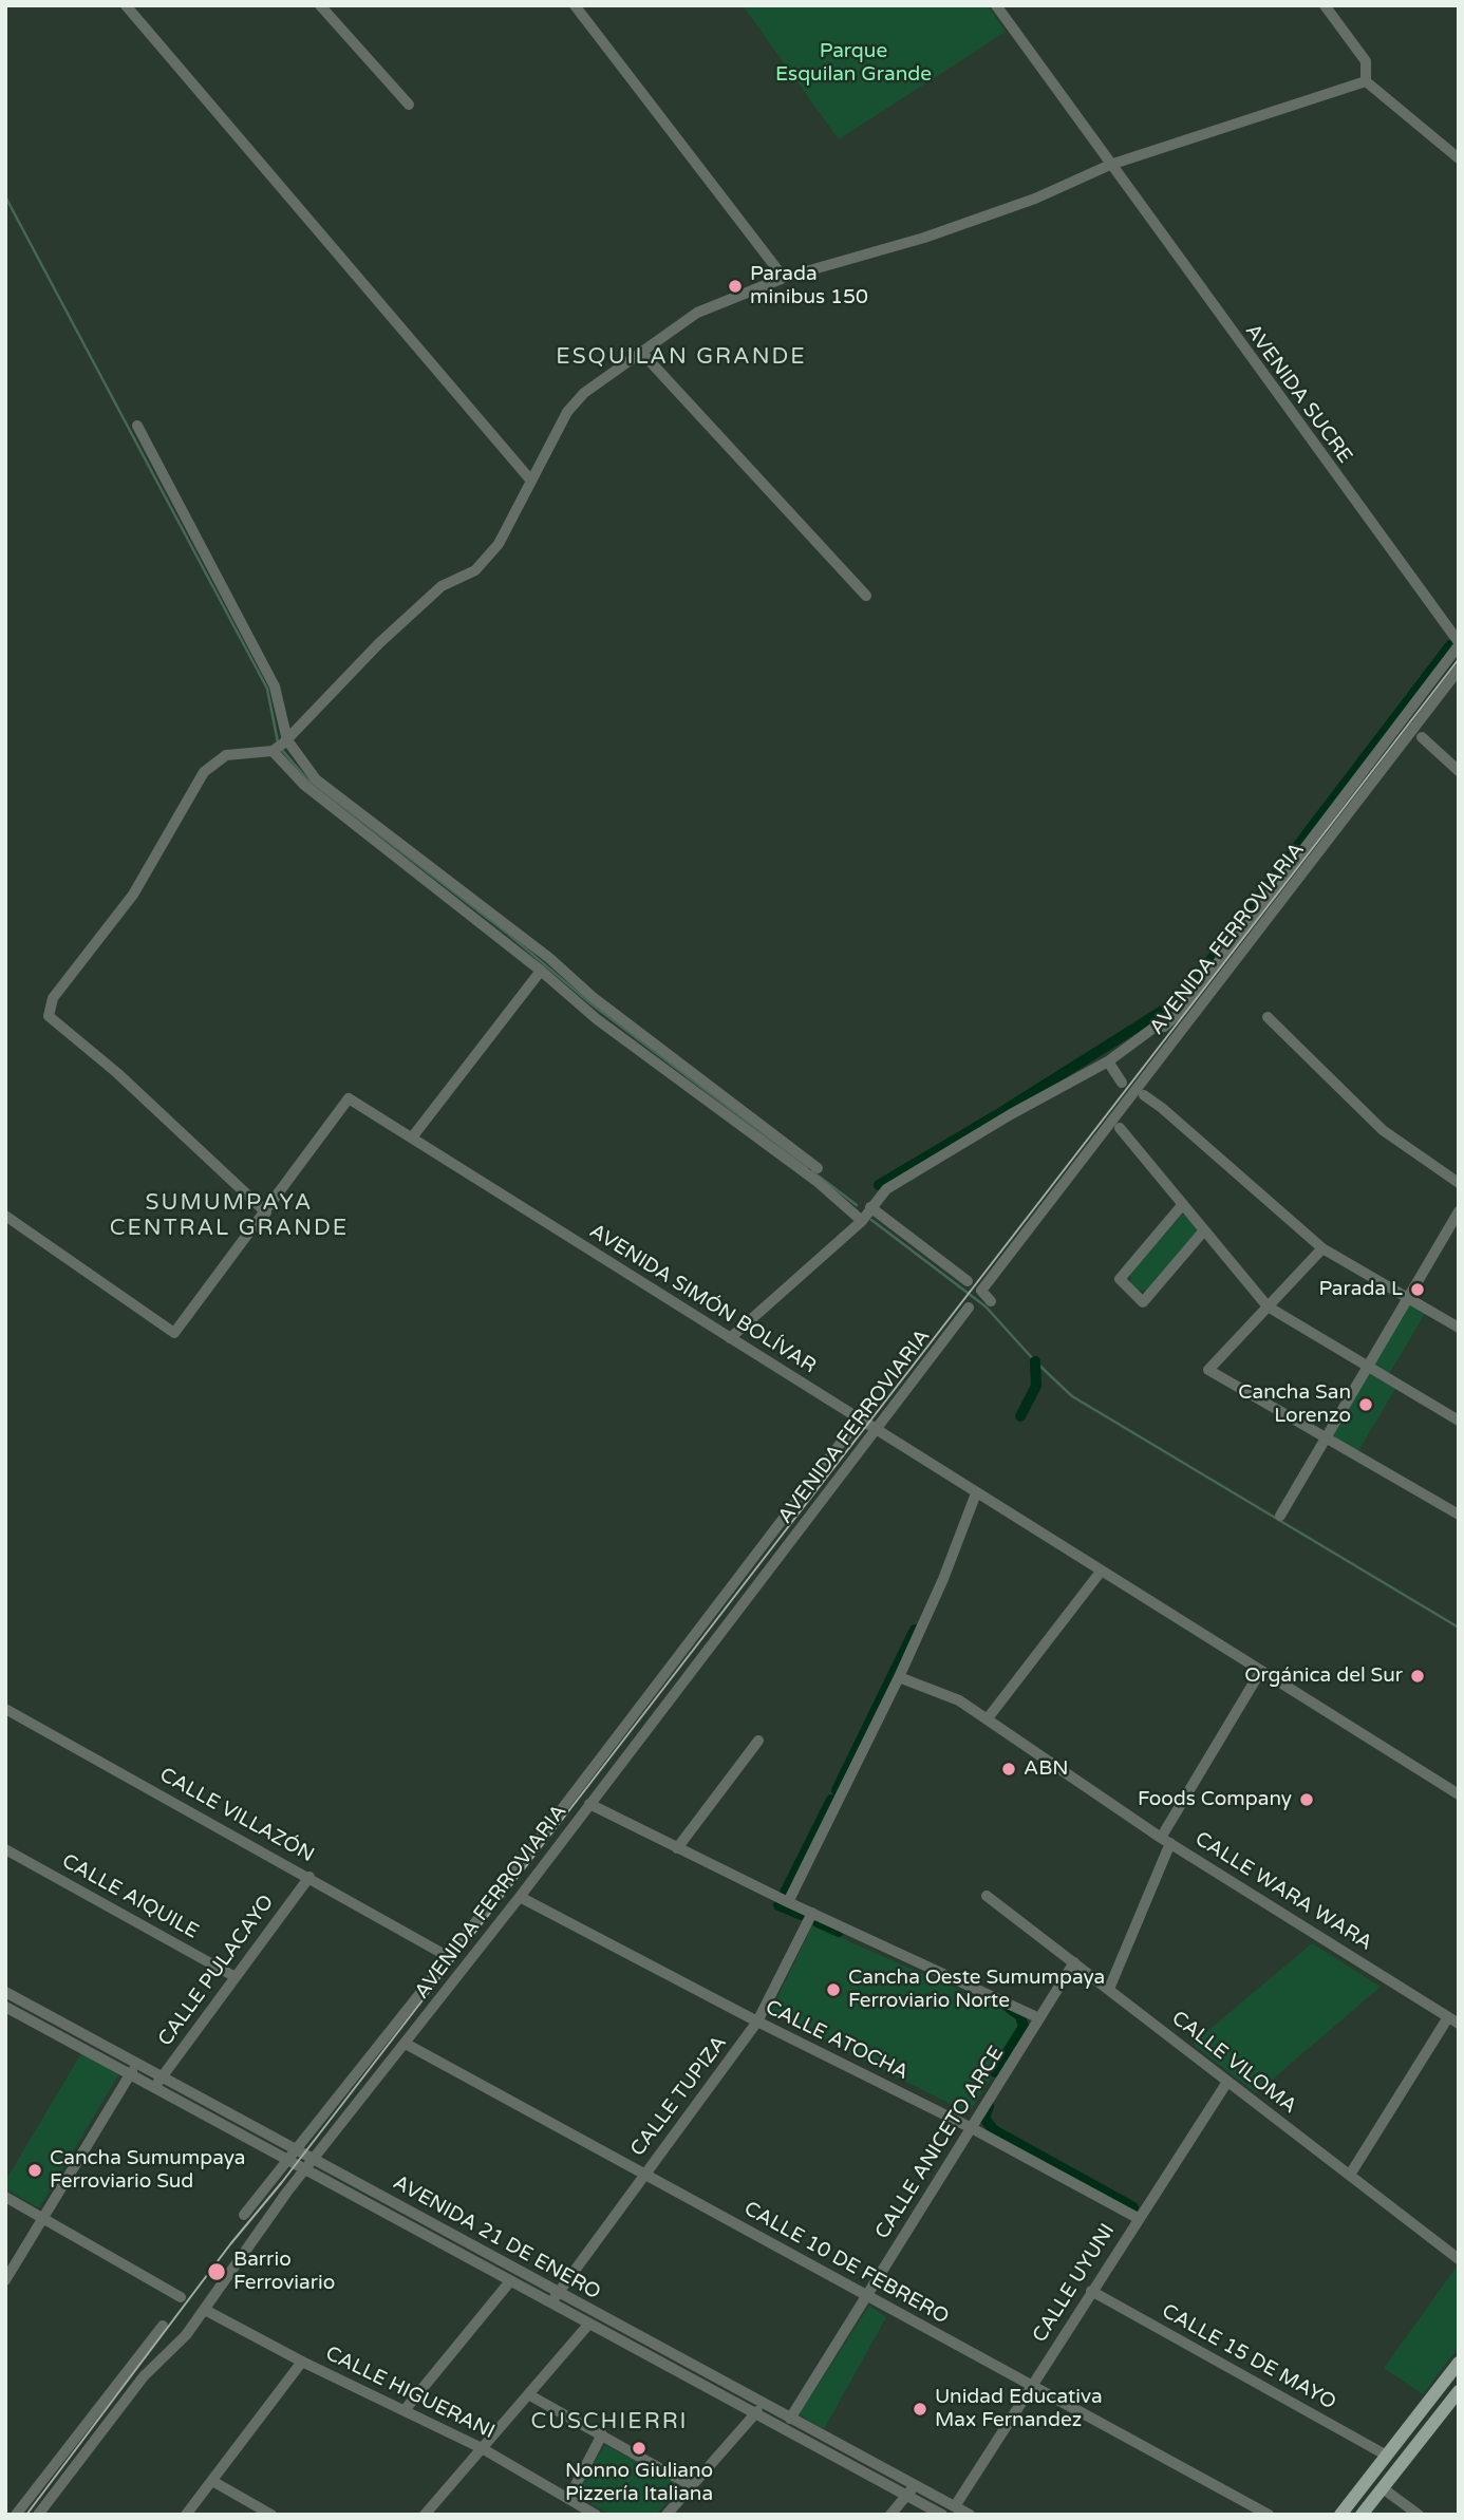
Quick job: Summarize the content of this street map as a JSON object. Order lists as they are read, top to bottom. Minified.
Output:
{"streets":{"street":["AVENIDA SUCRE","AVENIDA FERROVIARIA","AVENIDA SIMÓN BOLÍVAR","CALLE VILLAZÓN","CALLE WARA WARA","CALLE AIQUILE","CALLE PULACAYO","CALLE ATOCHA","CALLE VILOMA","CALLE TUPIZA","CALLE ANICETO ARCE","AVENIDA 21 DE ENERO","CALLE 10 DE FEBRERO","CALLE UYUNI","CALLE 15 DE MAYO","CALLE HIGUERANI"]},"crossings":[["AVENIDA SUCRE","AVENIDA FERROVIARIA"],["AVENIDA FERROVIARIA","AVENIDA SIMÓN BOLÍVAR"],["AVENIDA FERROVIARIA","CALLE VILLAZÓN"],["AVENIDA FERROVIARIA","CALLE ATOCHA"],["AVENIDA FERROVIARIA","AVENIDA 21 DE ENERO"],["AVENIDA FERROVIARIA","CALLE 10 DE FEBRERO"],["AVENIDA FERROVIARIA","CALLE HIGUERANI"],["CALLE VILLAZÓN","CALLE PULACAYO"],["CALLE AIQUILE","CALLE PULACAYO"],["CALLE PULACAYO","AVENIDA 21 DE ENERO"],["CALLE ATOCHA","CALLE TUPIZA"],["CALLE ATOCHA","CALLE ANICETO ARCE"],["CALLE ATOCHA","CALLE UYUNI"],["CALLE VILOMA","CALLE ANICETO ARCE"],["CALLE VILOMA","CALLE UYUNI"],["CALLE TUPIZA","AVENIDA 21 DE ENERO"],["CALLE TUPIZA","CALLE 10 DE FEBRERO"],["CALLE ANICETO ARCE","AVENIDA 21 DE ENERO"],["CALLE ANICETO ARCE","CALLE 10 DE FEBRERO"],["AVENIDA 21 DE ENERO","CALLE UYUNI"],["CALLE 10 DE FEBRERO","CALLE UYUNI"],["CALLE UYUNI","CALLE 15 DE MAYO"]],"districts":["ESQUILAN GRANDE","SUMUMPAYA CENTRAL GRANDE","CUSCHIERRI"],"parks":["Parque Esquilan Grande"],"places":["Parada minibus 150","Parada L","Cancha San Lorenzo","Orgánica del Sur","ABN","Foods Company","Cancha Oeste Sumumpaya Ferroviario Norte","Cancha Sumumpaya Ferroviario Sud","Barrio Ferroviario","Unidad Educativa Max Fernandez","Nonno Giuliano Pizzería Italiana"]}
